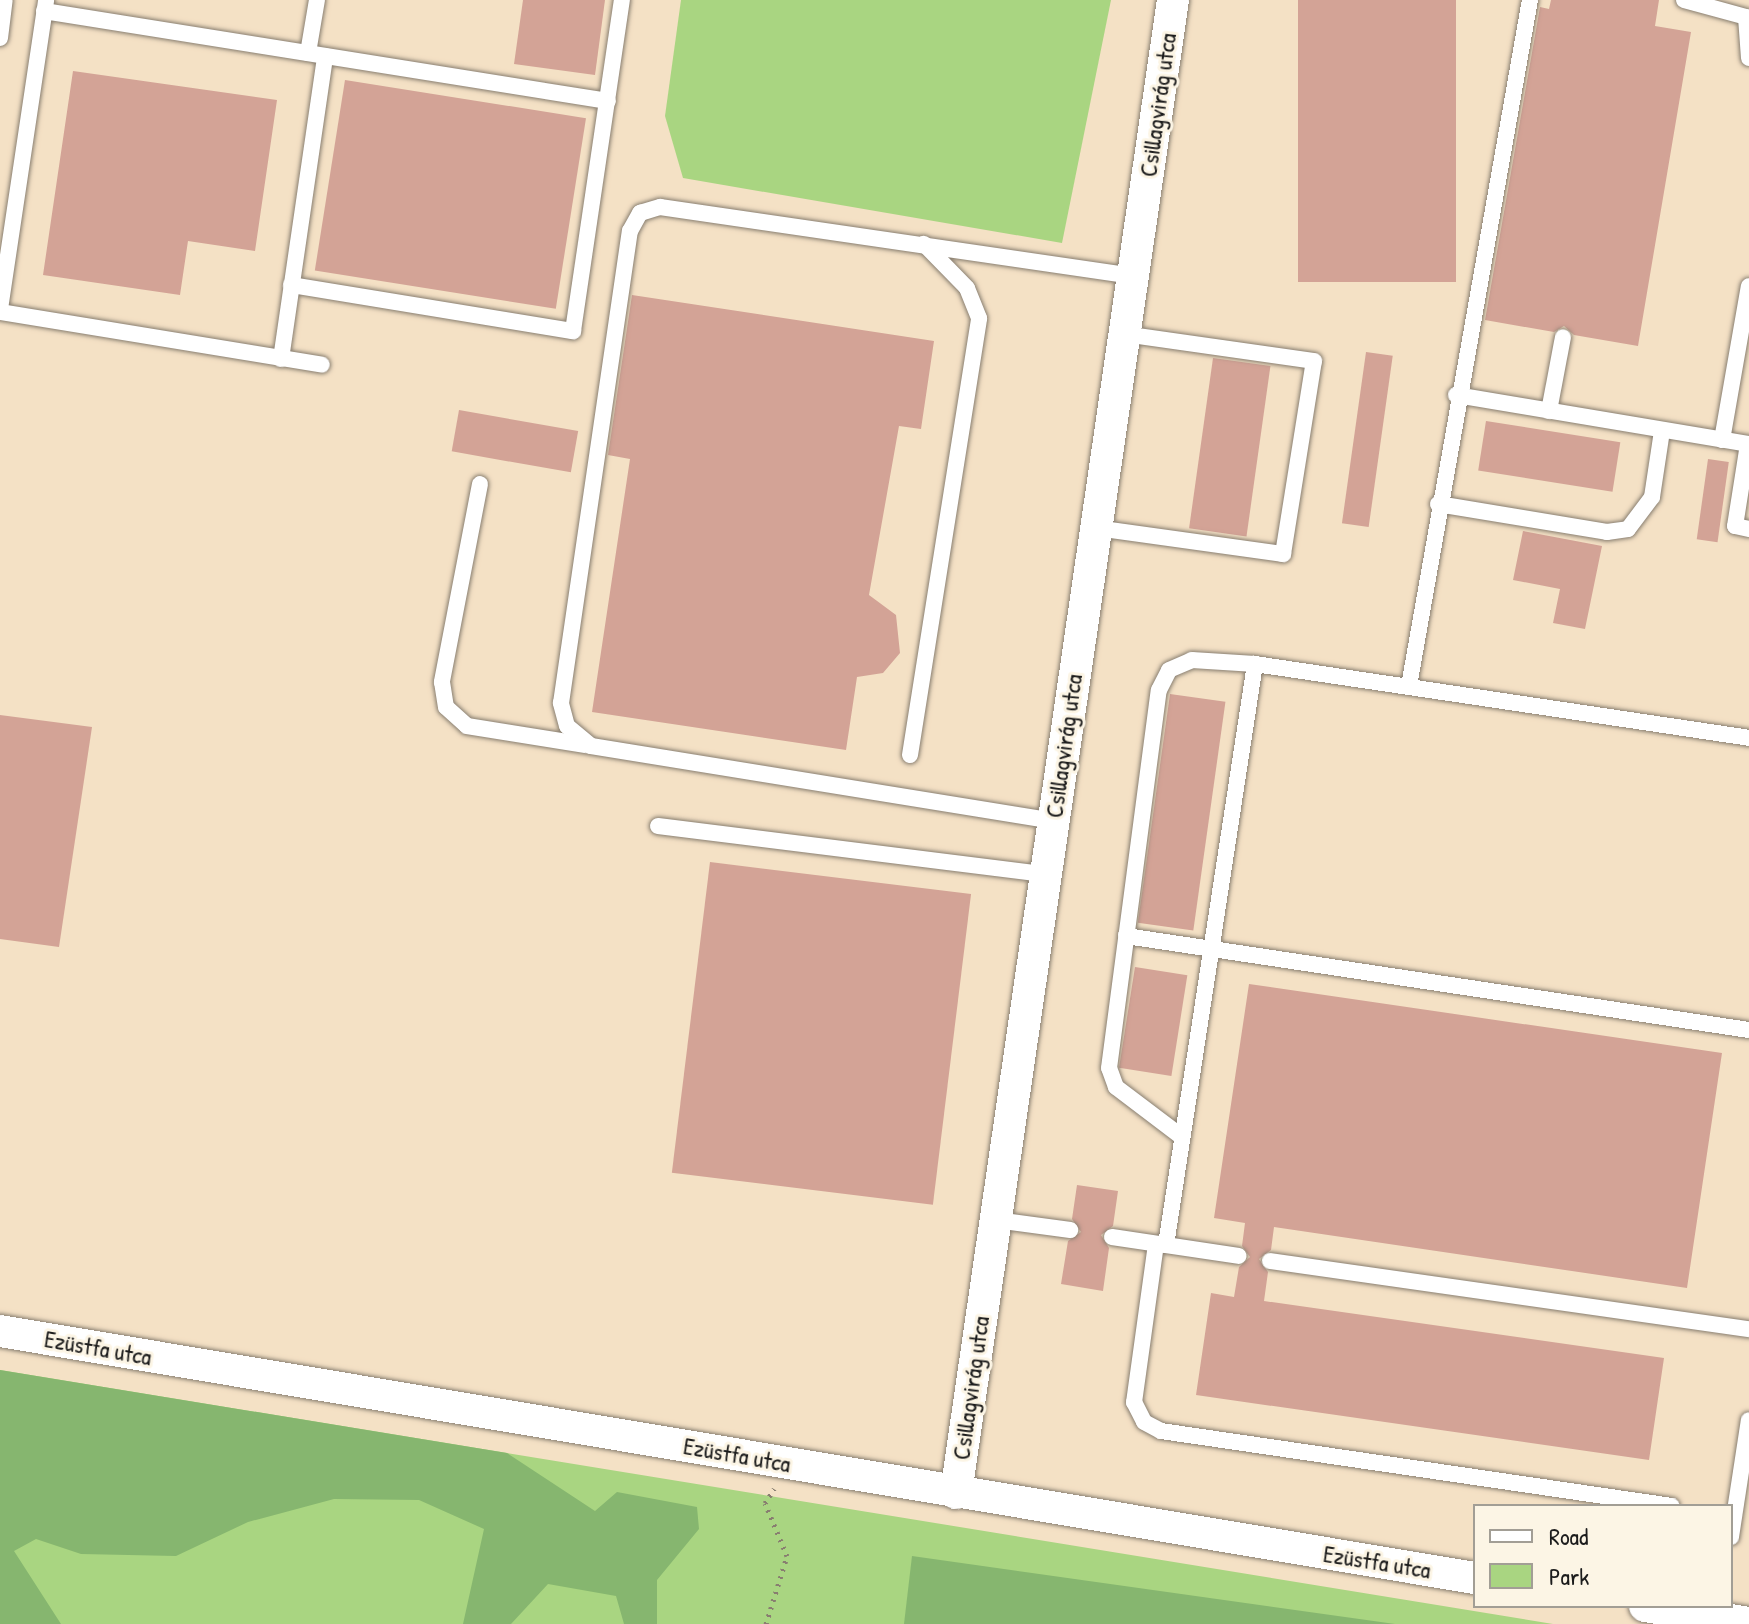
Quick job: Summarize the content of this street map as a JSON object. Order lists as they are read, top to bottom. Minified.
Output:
{"streets":{"street":["Csillagvirág utca","Ezüstfa utca"]},"crossings":[["Csillagvirág utca","Ezüstfa utca"]],"legend":["Road","Park"]}
